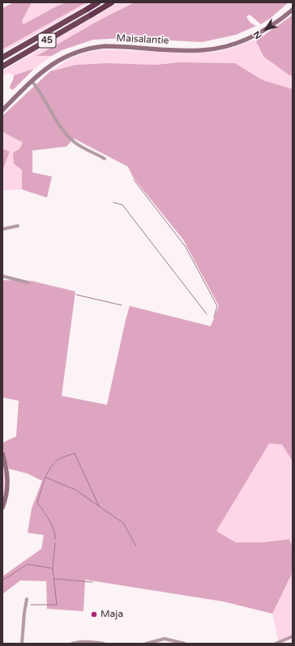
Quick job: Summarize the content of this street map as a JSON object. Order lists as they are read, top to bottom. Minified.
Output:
{"streets":{"highway":["45"],"main road":["Maisalantie"]},"places":["Maja"],"north":"bottom left"}
